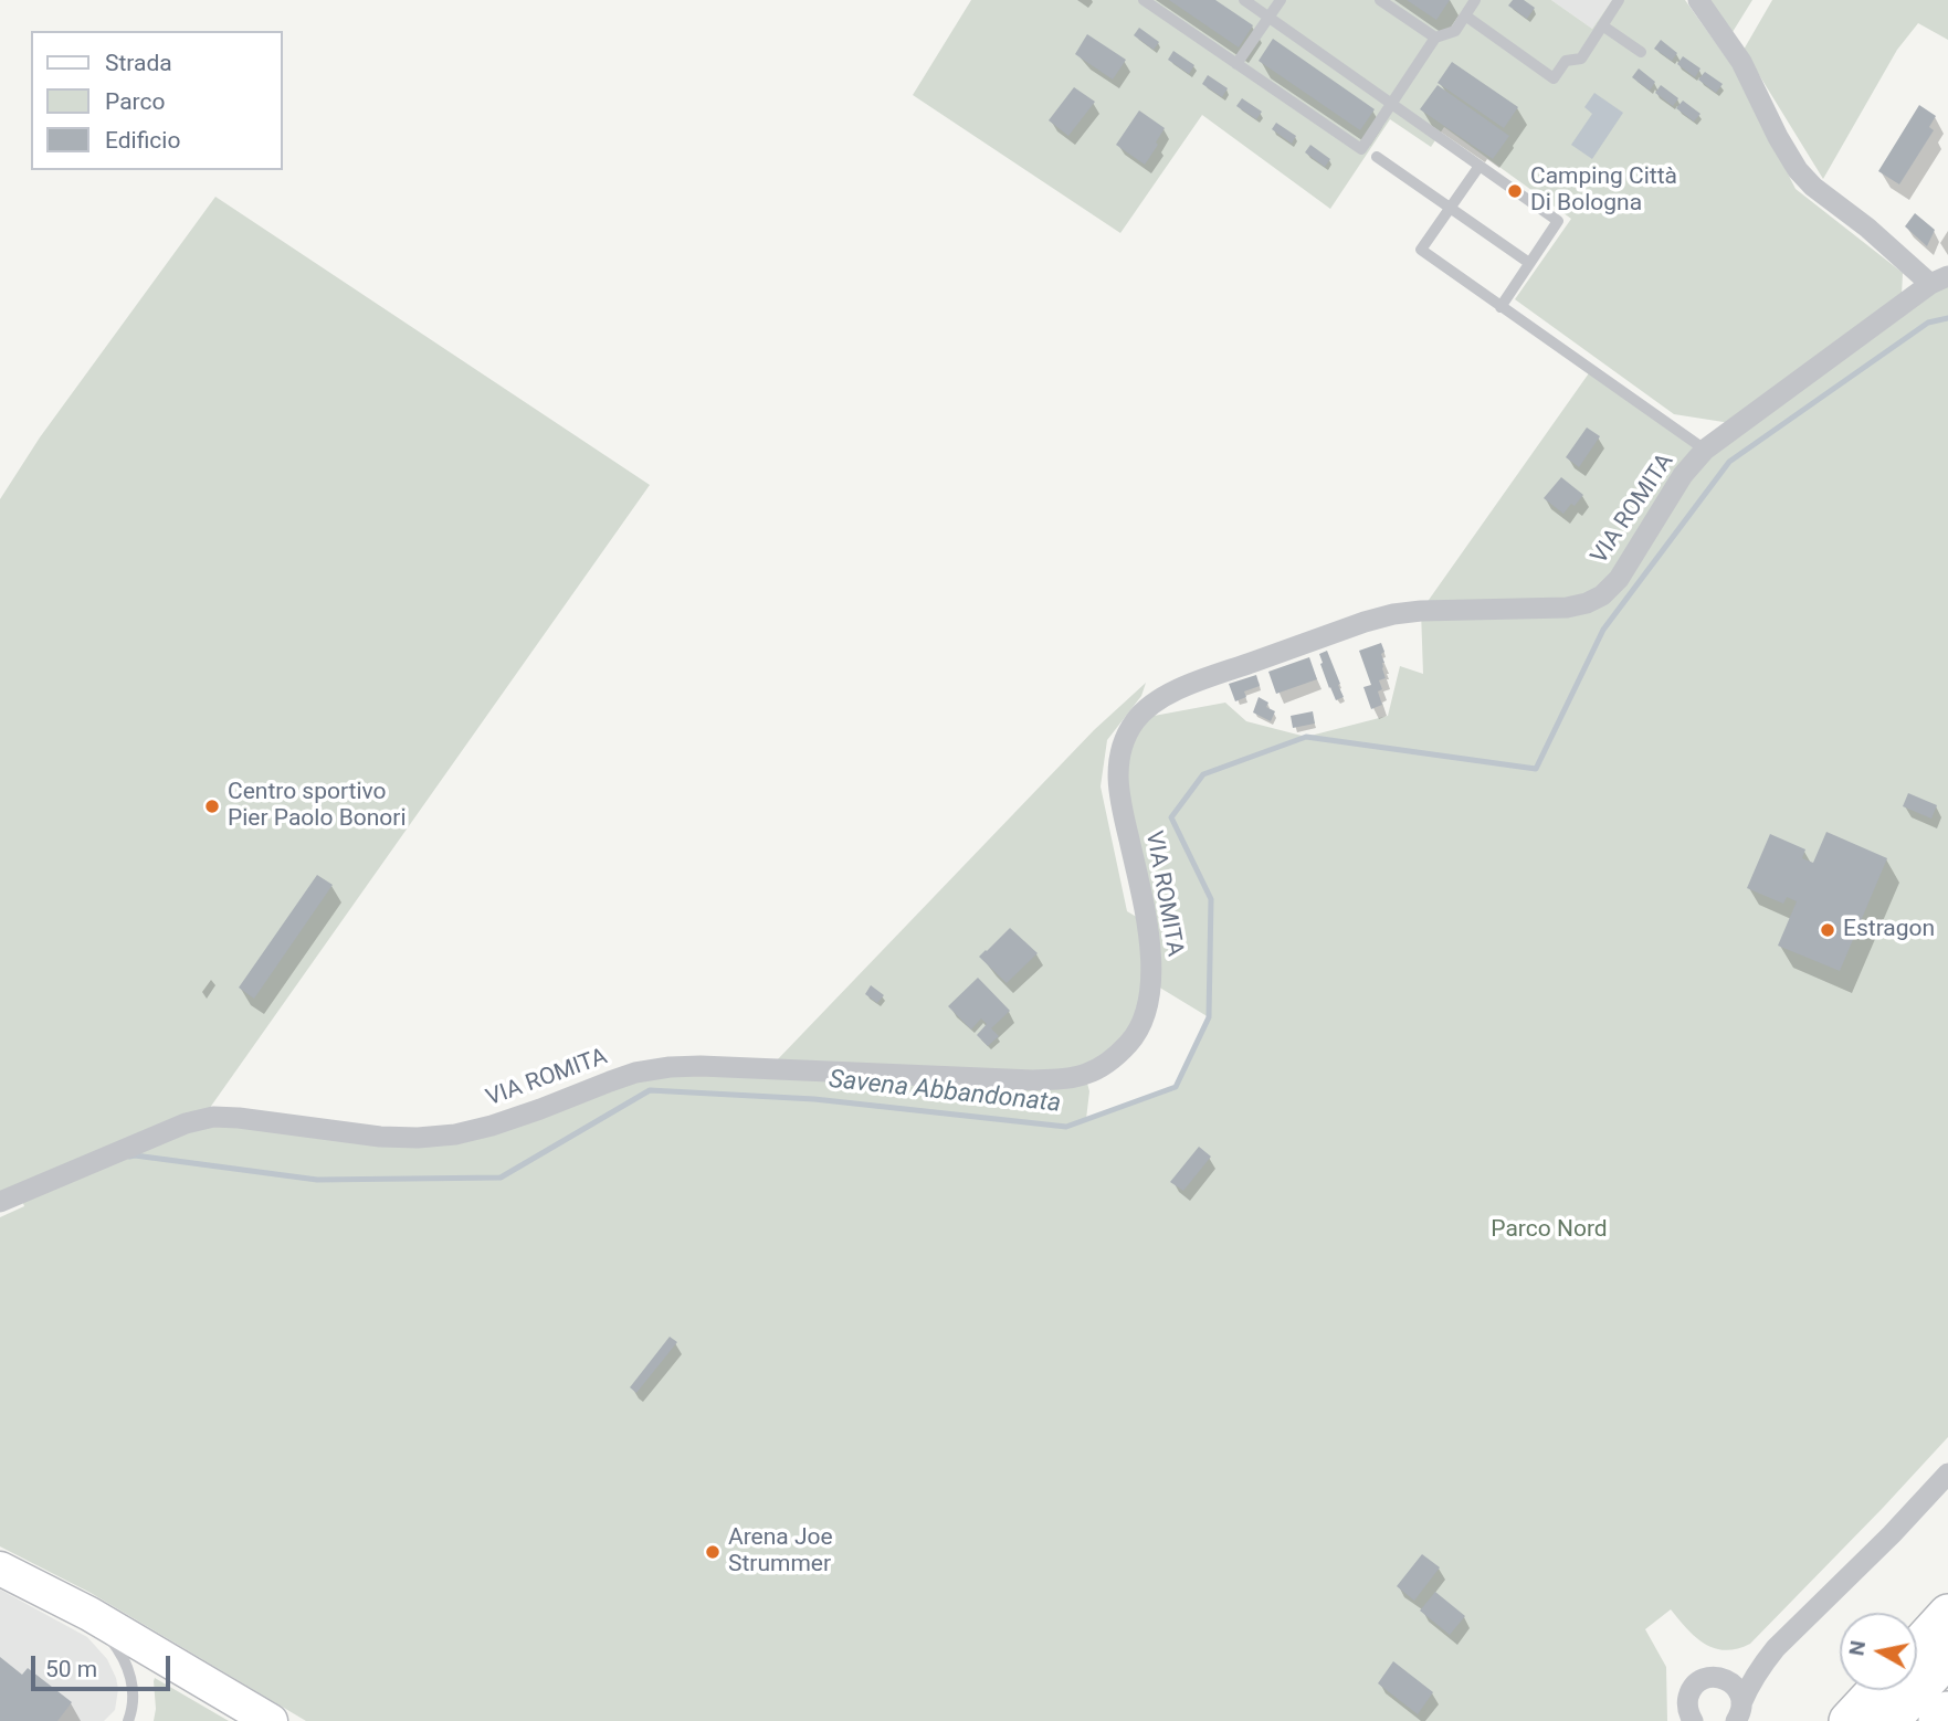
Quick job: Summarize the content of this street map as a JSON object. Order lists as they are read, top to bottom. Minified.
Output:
{"streets":{"street":["VIA ROMITA"]},"water":["Savena Abbandonata"],"parks":["Parco Nord"],"places":["Camping Città Di Bologna","Centro sportivo Pier Paolo Bonori","Estragon","Arena Joe Strummer"],"legend":["Strada","Parco","Edificio"],"scale_bar":"50 m","north":"left"}
